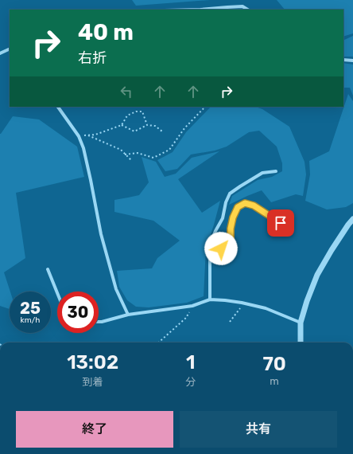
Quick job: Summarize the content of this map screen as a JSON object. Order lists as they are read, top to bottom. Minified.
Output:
{"page":{"turn":["40 m","右折"],"speed":"25 km/h","limit":"30","eta":["13:02","到着","1","分","70","m"],"buttons":["終了","共有"]}}
